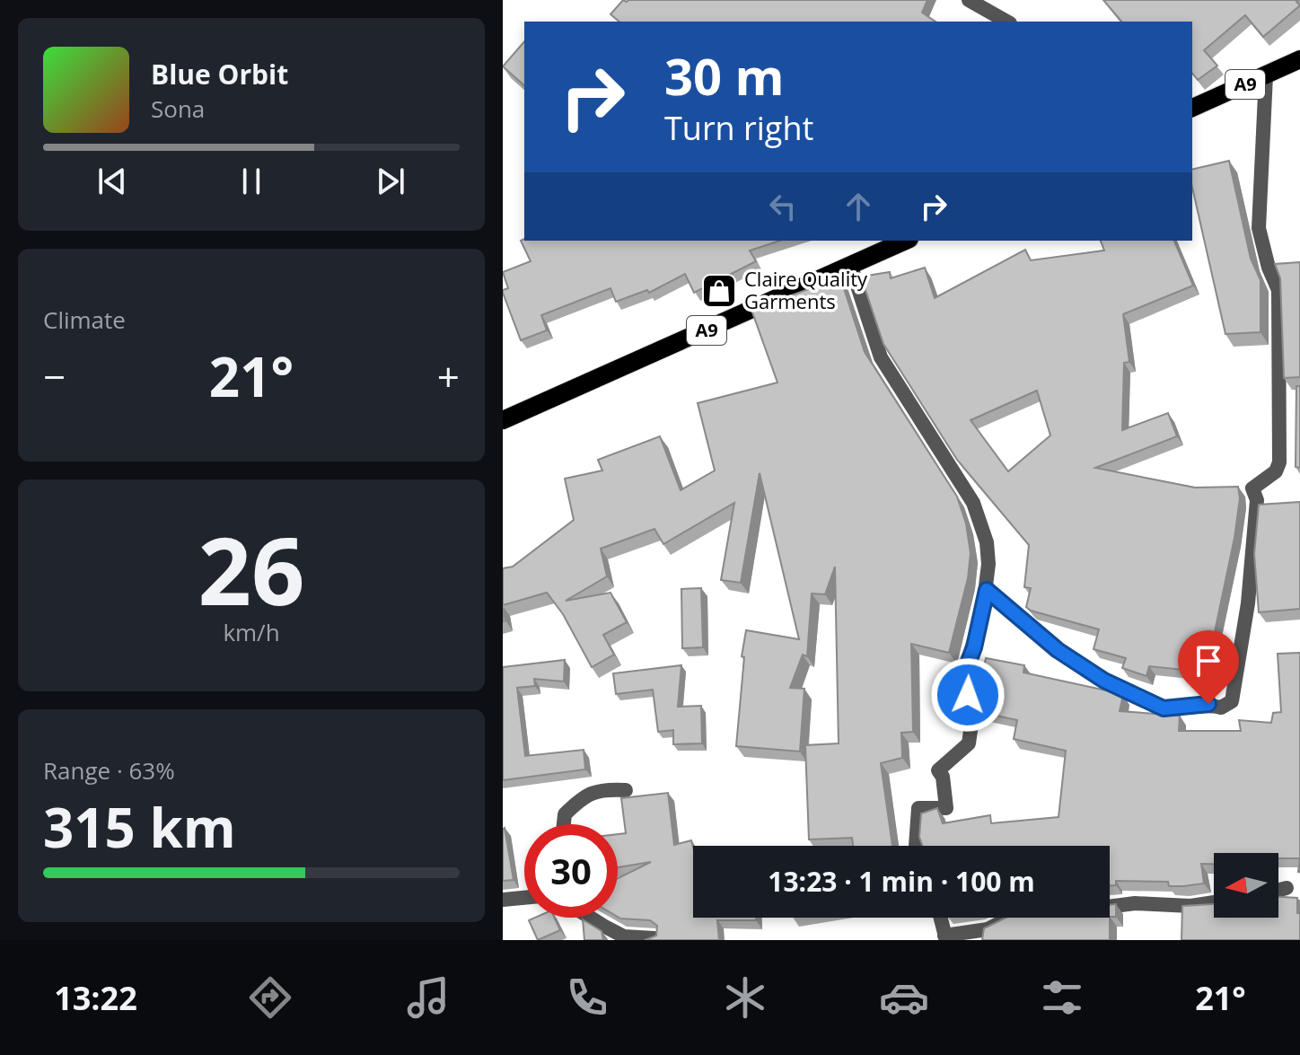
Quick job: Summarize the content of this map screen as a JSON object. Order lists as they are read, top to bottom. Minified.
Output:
{"streets":{"main road":["A9"]},"places":{"shop":["Claire Quality Garments"]},"north":"left","page":{"turn":["30 m","Turn right"],"song":["Blue Orbit","Sona"],"tile":["Climate",["26","km/h"],["Range · 63%","315 km"]],"heat":["−","21°","+"],"limit":"30","trip":"13:23 · 1 min · 100 m","tabs":["13:22","21°"]}}
